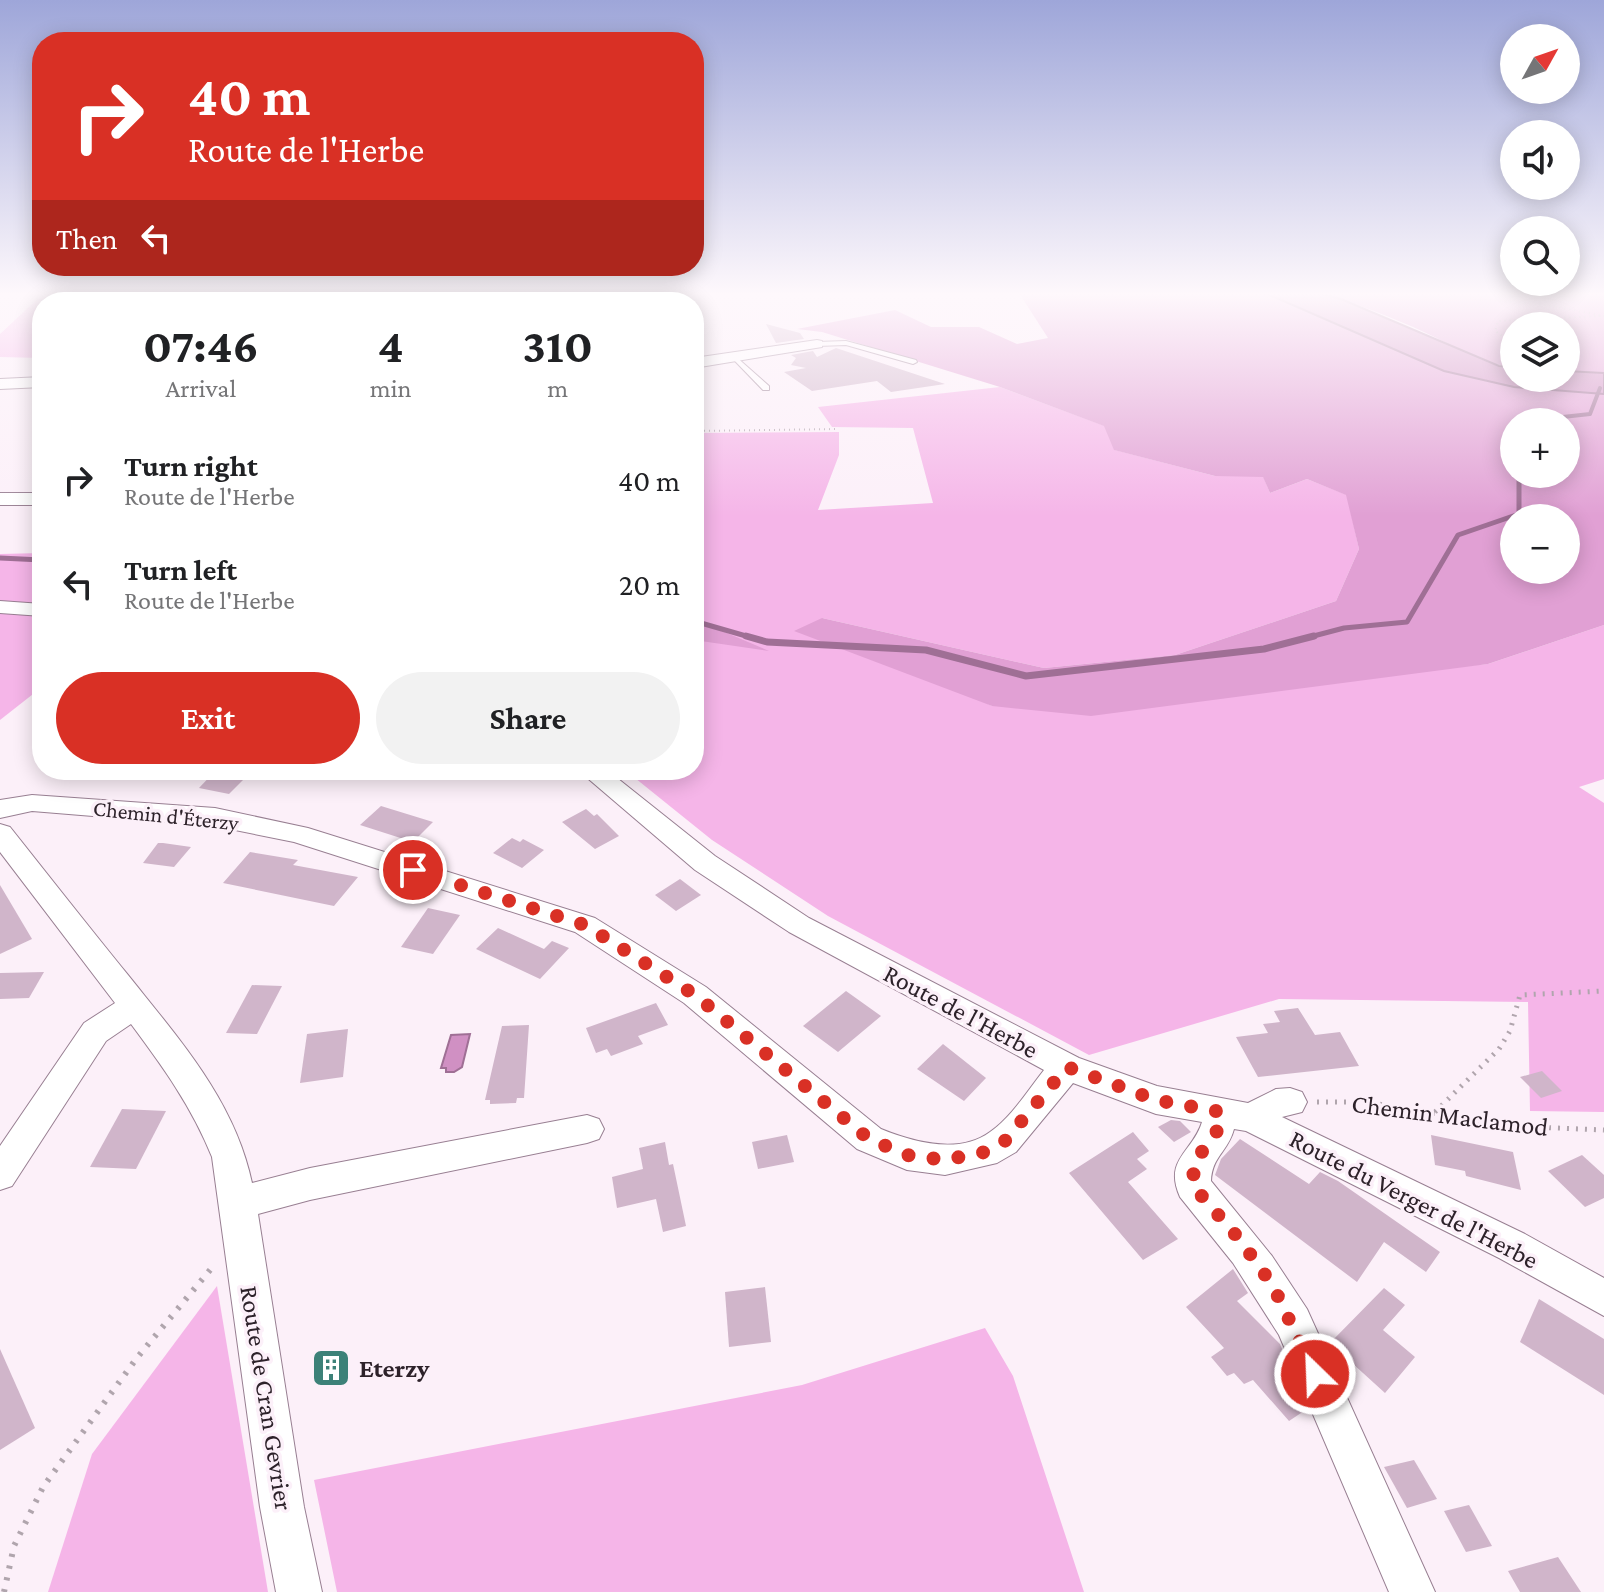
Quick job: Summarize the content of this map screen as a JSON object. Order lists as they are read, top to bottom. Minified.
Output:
{"streets":{"street":["Chemin d'Éterzy","Route de l'Herbe","Route du Verger de l'Herbe","Route de Cran Gevrier"],"path":["Chemin Maclamod"]},"crossings":[["Chemin d'Éterzy","Route de l'Herbe"],["Route de l'Herbe","Route du Verger de l'Herbe"]],"places":{"building":["Eterzy"]},"north":"top right","page":{"map_buttons":["+","−"],"turn":["40 m","Route de l'Herbe"],"then":"Then","eta":["07:46","Arrival","4","min","310","m"],"list":[{"name":"Turn right","note":"Route de l'Herbe","value":"40 m"},{"name":"Turn left","note":"Route de l'Herbe","value":"20 m"}],"buttons":["Exit","Share"]}}
